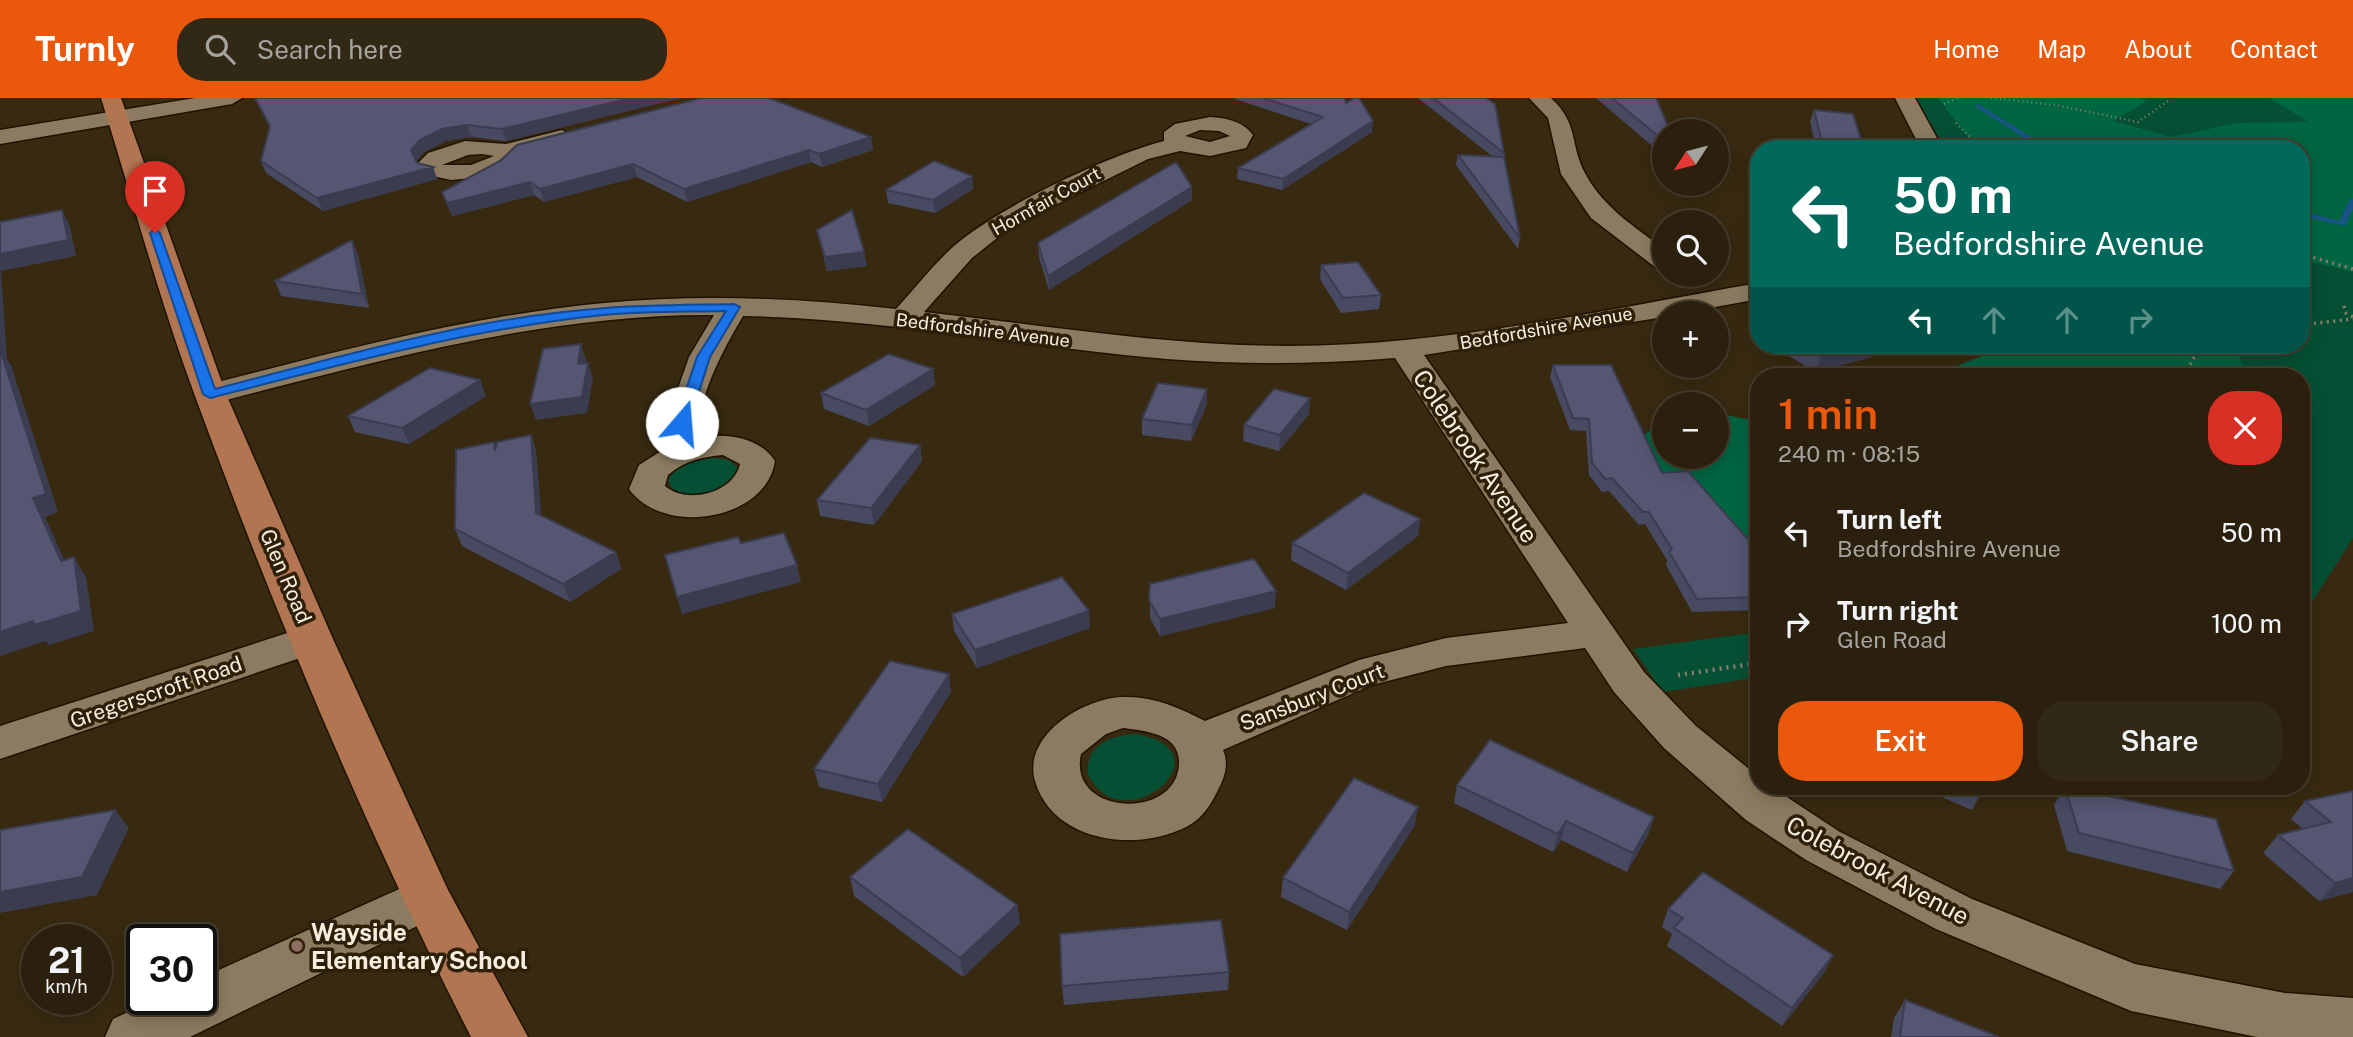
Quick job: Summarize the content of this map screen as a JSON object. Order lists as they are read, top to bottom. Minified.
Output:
{"streets":{"main road":["Glen Road"],"street":["Hornfair Court","Bedfordshire Avenue","Colebrook Avenue","Gregerscroft Road","Sansbury Court"]},"crossings":[["Hornfair Court","Bedfordshire Avenue"],["Bedfordshire Avenue","Colebrook Avenue"],["Bedfordshire Avenue","Glen Road"],["Colebrook Avenue","Sansbury Court"],["Glen Road","Gregerscroft Road"]],"places":["Wayside Elementary School"],"north":"bottom left","page":{"header":"Turnly","search":"Search here","nav":["Home","Map","About","Contact"],"map_buttons":["+","−"],"turn":["50 m","Bedfordshire Avenue"],"heading":["1 min","240 m · 08:15"],"list":[{"name":"Turn left","note":"Bedfordshire Avenue","value":"50 m"},{"name":"Turn right","note":"Glen Road","value":"100 m"}],"buttons":["Exit","Share"],"speed":"21 km/h","limit":"30"}}
